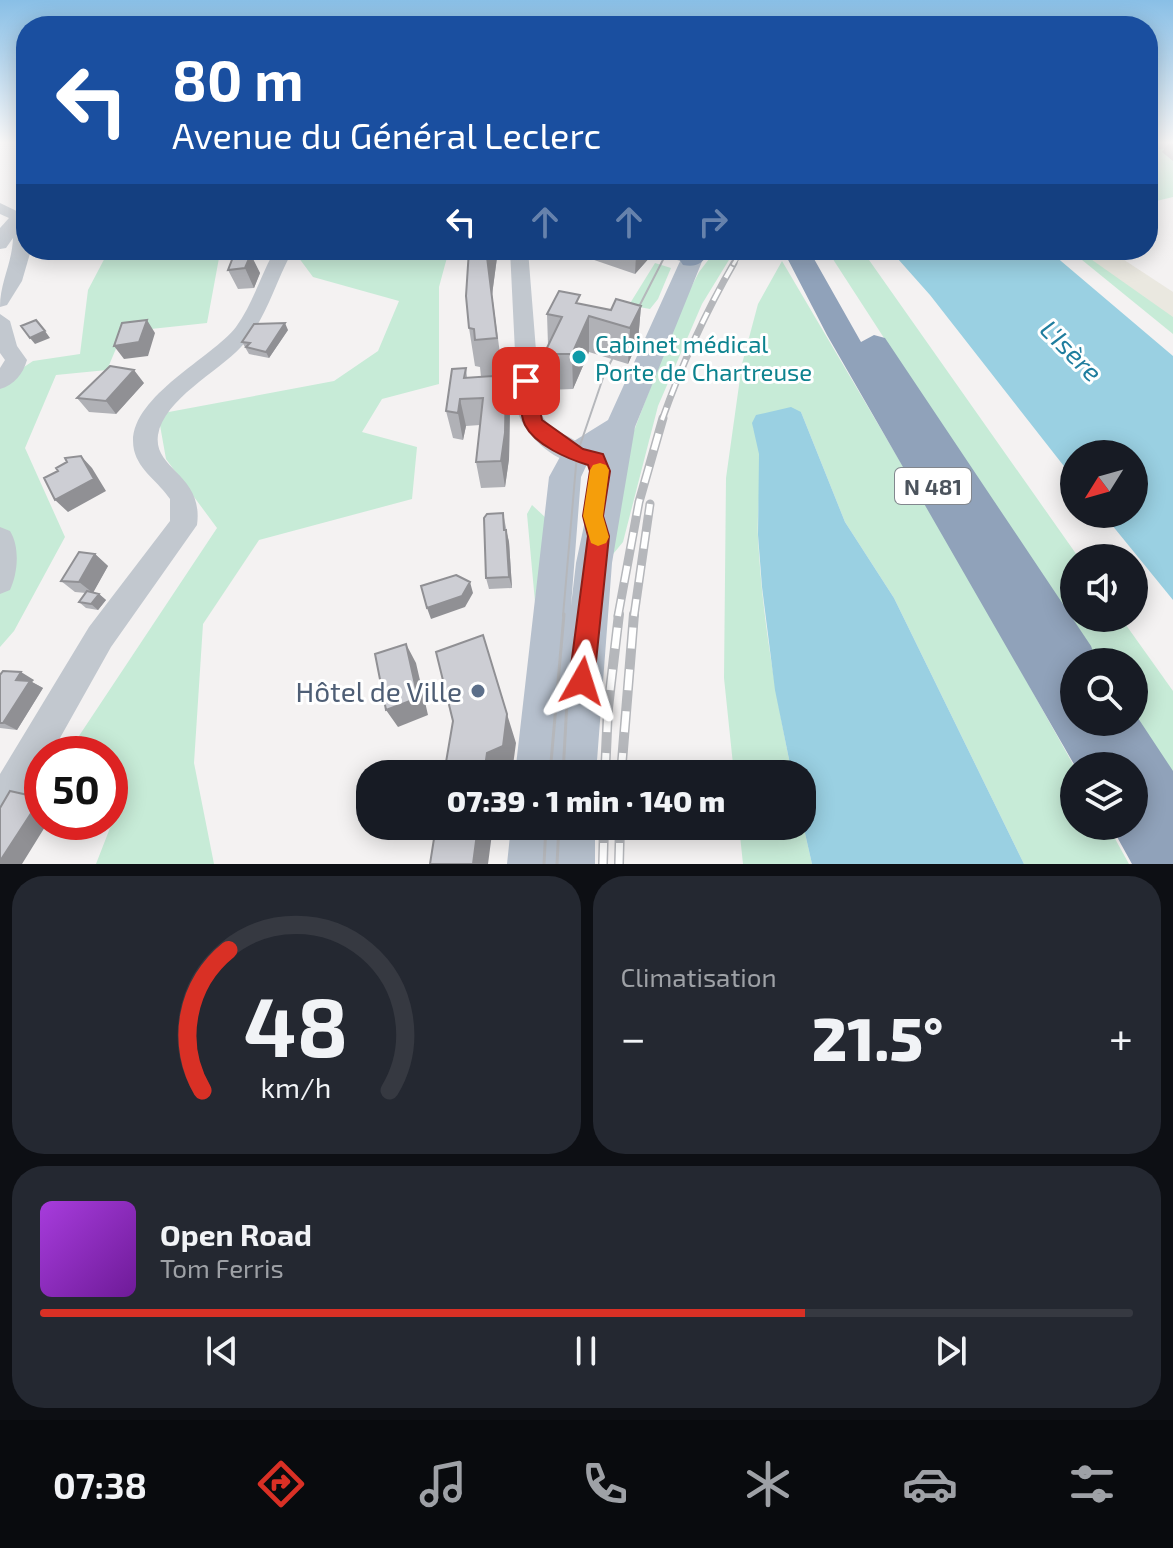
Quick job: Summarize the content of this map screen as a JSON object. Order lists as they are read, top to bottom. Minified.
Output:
{"streets":{"highway":["N 481"]},"water":["L'Isère"],"places":["Cabinet médical Porte de Chartreuse","Hôtel de Ville"],"north":"bottom left","page":{"turn":["80 m","Avenue du Général Leclerc"],"limit":"50","trip":"07:39 · 1 min · 140 m","tile":"Climatisation","heat":["−","21.5°","+"],"song":["Open Road","Tom Ferris"],"tabs":"07:38","gauge":["48","km/h"]}}
